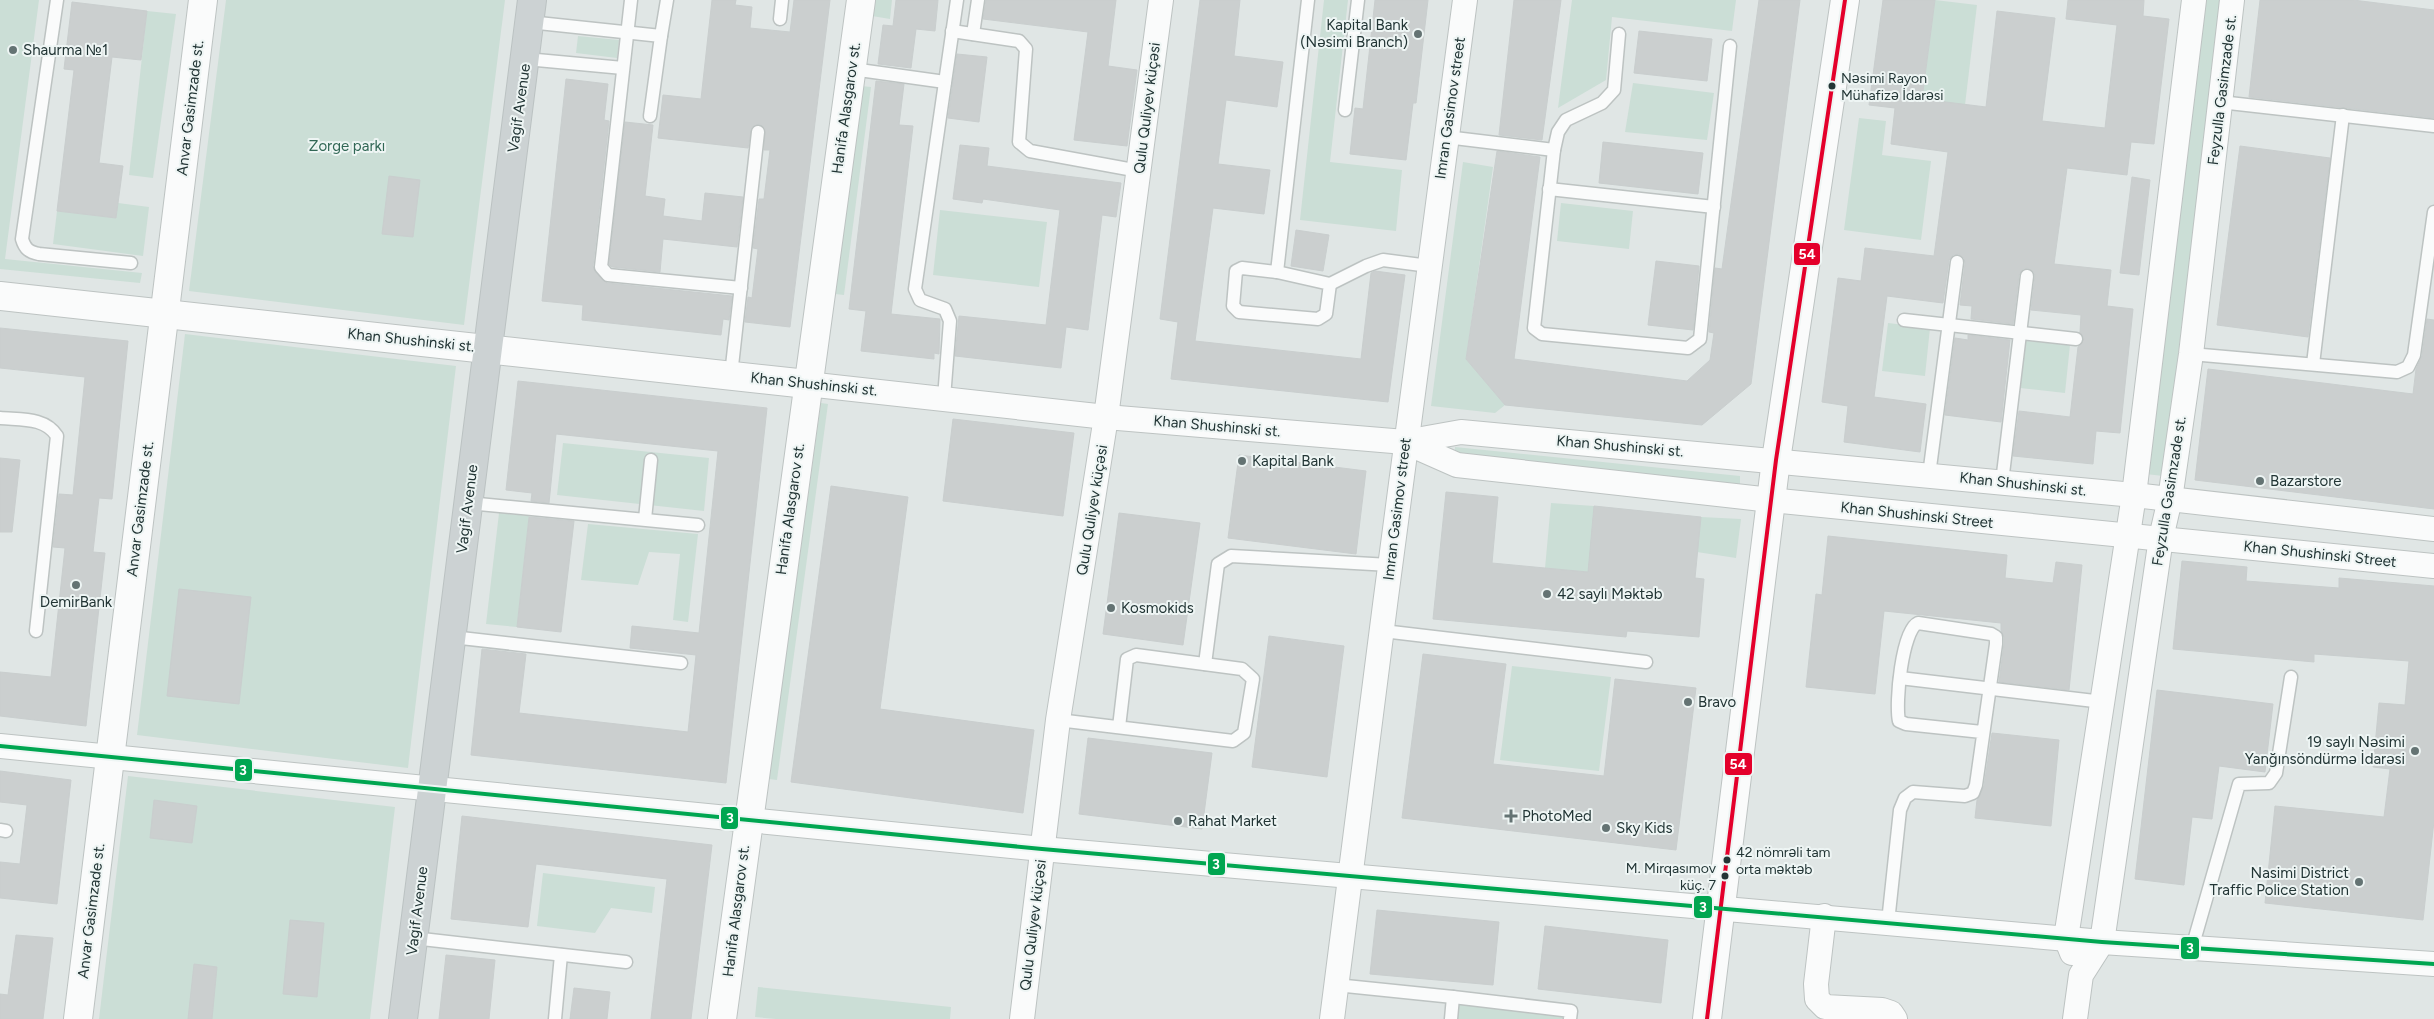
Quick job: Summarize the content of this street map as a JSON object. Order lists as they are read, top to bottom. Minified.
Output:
{"streets":{"main road":["Vagif Avenue"],"street":["Feyzulla Gasimzade st.","Anvar Gasimzade st.","Hanifa Alasgarov st.","Qulu Quliyev küçəsi","Imran Gasimov street","Khan Shushinski st.","Khan Shushinski Street"]},"crossings":[["Feyzulla Gasimzade st.","Khan Shushinski st."],["Feyzulla Gasimzade st.","Khan Shushinski Street"],["Anvar Gasimzade st.","Khan Shushinski st."],["Vagif Avenue","Khan Shushinski st."],["Hanifa Alasgarov st.","Khan Shushinski st."],["Qulu Quliyev küçəsi","Khan Shushinski st."],["Imran Gasimov street","Khan Shushinski st."],["Imran Gasimov street","Khan Shushinski Street"],["Khan Shushinski st.","Khan Shushinski Street"]],"parks":["Zorge parkı"],"places":{"other":["Kapital Bank (Nəsimi Branch)","Shaurma №1","Nəsimi Rayon Mühafizə İdarəsi","Kapital Bank","Bazarstore","DemirBank","42 saylı Məktəb","Kosmokids","Bravo","19 saylı Nəsimi Yanğınsöndürmə İdarəsi","Rahat Market","Sky Kids","42 nömrəli tam orta məktəb","M. Mirqasımov küç. 7","Nasimi District Traffic Police Station"],"health":["PhotoMed"]},"lines":["transit line 54","transit line 3"]}
